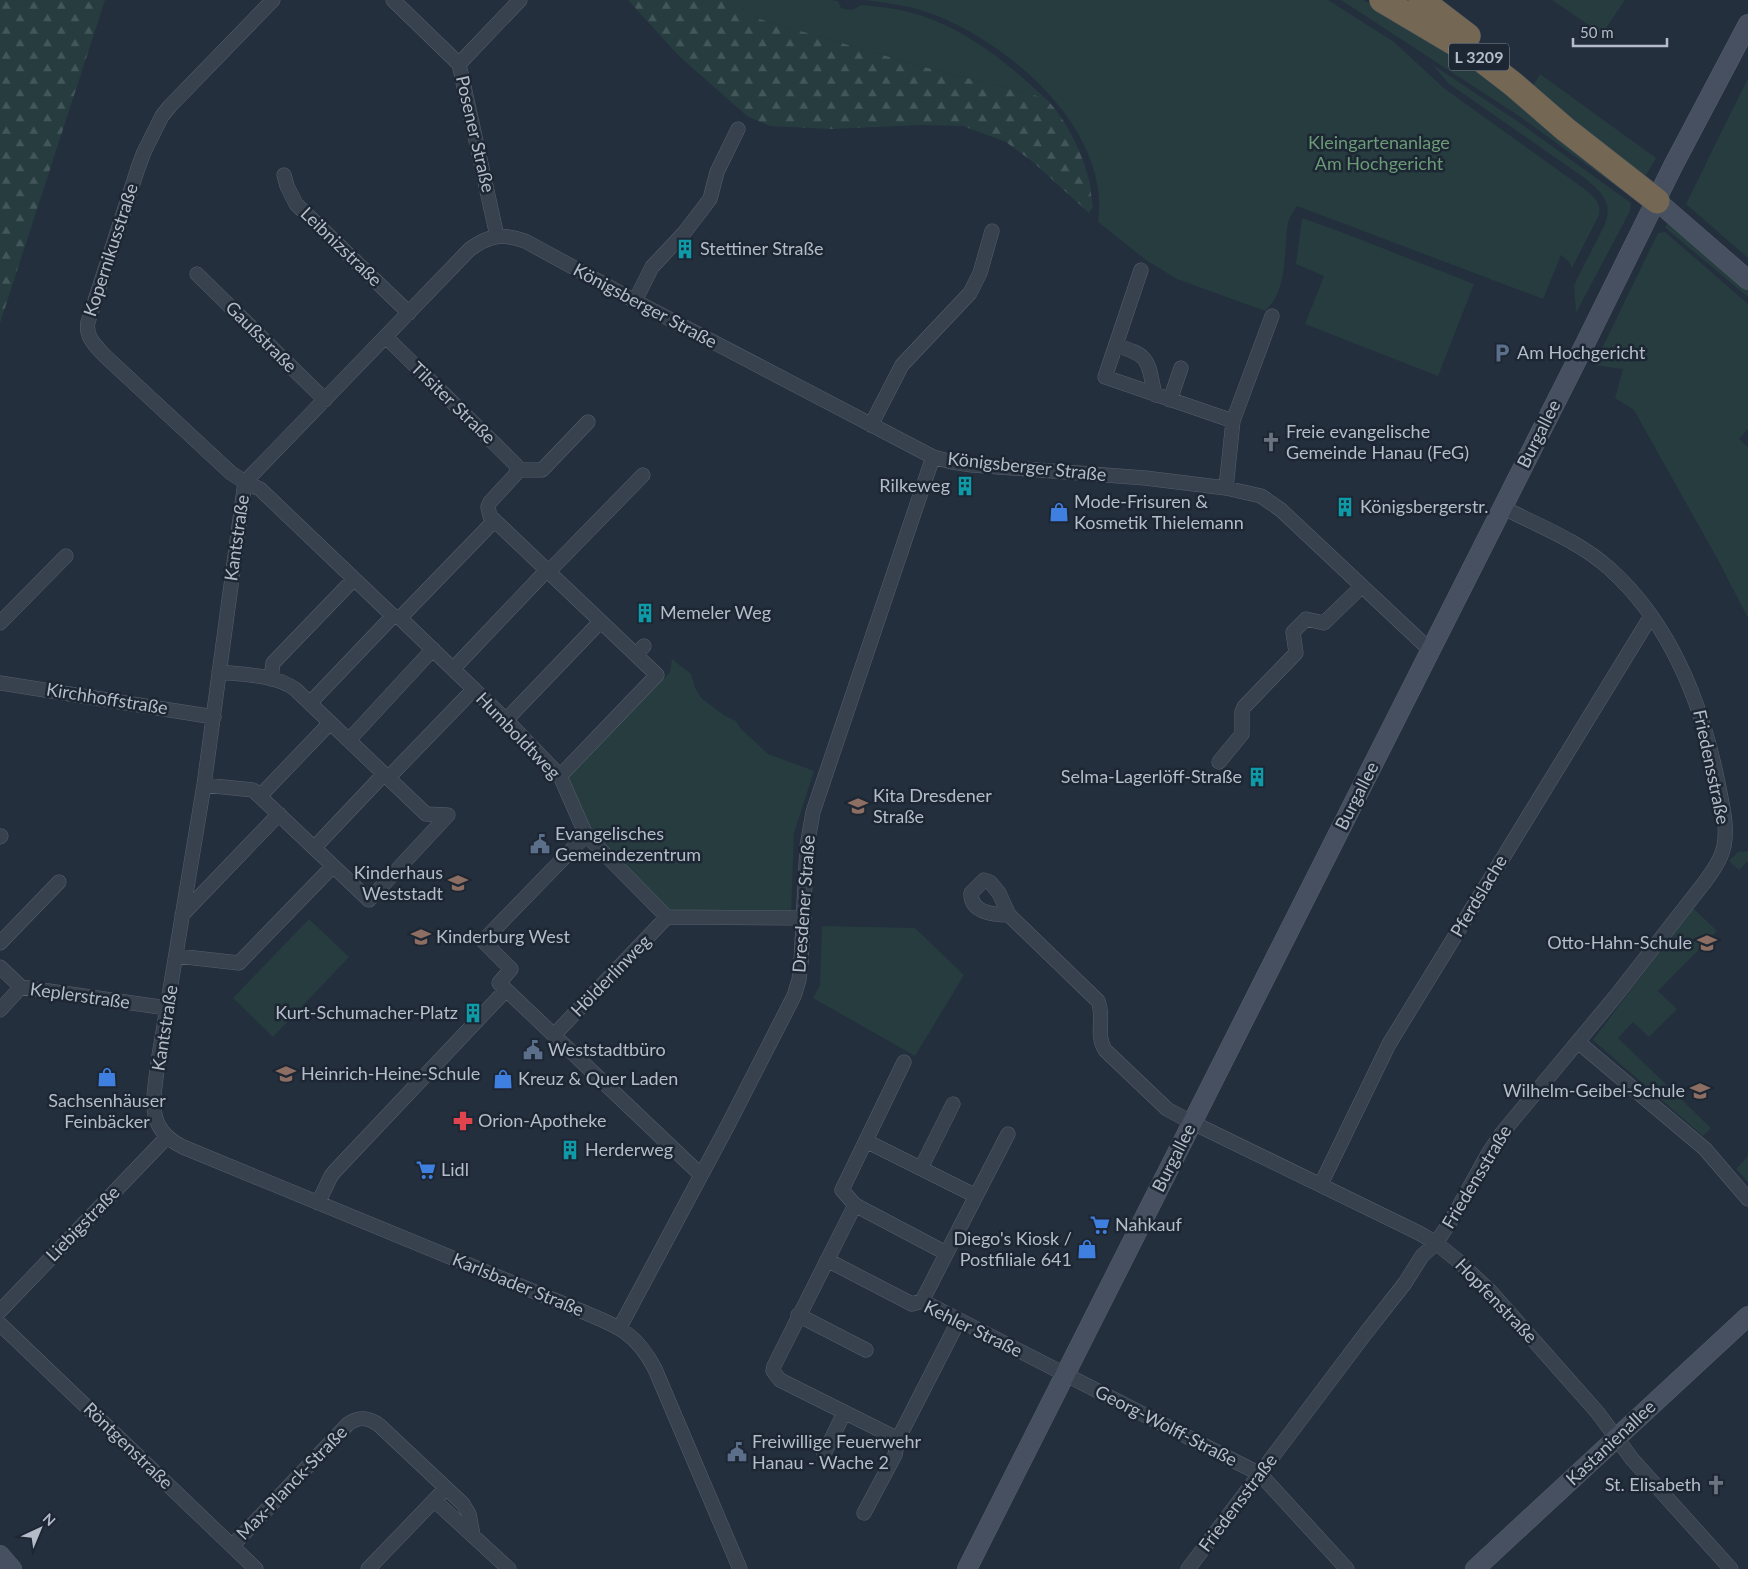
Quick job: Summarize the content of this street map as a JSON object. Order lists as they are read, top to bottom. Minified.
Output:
{"streets":{"highway":["L 3209"],"street":["Posener Straße","Leibnizstraße","Kopernikusstraße","Königsberger Straße","Gaußstraße","Tilsiter Straße","Burgallee","Kantstraße","Kirchhoffstraße","Humboldtweg","Friedensstraße","Pferdslache","Dresdener Straße","Hölderlinweg","Keplerstraße","Liebigstraße","Karlsbader Straße","Hopfenstraße","Kehler Straße","Georg-Wolff-Straße","Kastanienallee","Röntgenstraße","Max-Planck-Straße"]},"crossings":[["L 3209","Burgallee"],["Posener Straße","Königsberger Straße"],["Posener Straße","Kantstraße"],["Leibnizstraße","Kantstraße"],["Kopernikusstraße","Kantstraße"],["Kopernikusstraße","Humboldtweg"],["Königsberger Straße","Burgallee"],["Königsberger Straße","Kantstraße"],["Königsberger Straße","Dresdener Straße"],["Gaußstraße","Kantstraße"],["Tilsiter Straße","Kantstraße"],["Burgallee","Friedensstraße"],["Burgallee","Hopfenstraße"],["Burgallee","Kehler Straße"],["Burgallee","Georg-Wolff-Straße"],["Kantstraße","Kirchhoffstraße"],["Kantstraße","Humboldtweg"],["Kantstraße","Keplerstraße"],["Kantstraße","Liebigstraße"],["Kantstraße","Karlsbader Straße"],["Humboldtweg","Hölderlinweg"],["Friedensstraße","Pferdslache"],["Friedensstraße","Hopfenstraße"],["Friedensstraße","Georg-Wolff-Straße"],["Pferdslache","Hopfenstraße"],["Dresdener Straße","Karlsbader Straße"],["Liebigstraße","Karlsbader Straße"],["Hopfenstraße","Kastanienallee"],["Kehler Straße","Georg-Wolff-Straße"],["Röntgenstraße","Max-Planck-Straße"]],"parks":["Kleingartenanlage Am Hochgericht"],"places":{"building":["Stettiner Straße","Rilkeweg","Königsbergerstr.","Memeler Weg","Selma-Lagerlöff-Straße","Kurt-Schumacher-Platz","Herderweg"],"parking":["Am Hochgericht"],"church":["Freie evangelische Gemeinde Hanau (FeG)","St. Elisabeth"],"shop":["Mode-Frisuren & Kosmetik Thielemann","Sachsenhäuser Feinbäcker","Kreuz & Quer Laden","Diego's Kiosk / Postfiliale 641"],"school or university":["Kita Dresdener Straße","Kinderhaus Weststadt","Kinderburg West","Otto-Hahn-Schule","Heinrich-Heine-Schule","Wilhelm-Geibel-Schule"],"public building":["Evangelisches Gemeindezentrum","Weststadtbüro","Freiwillige Feuerwehr Hanau - Wache 2"],"pharmacy":["Orion-Apotheke"],"supermarket":["Lidl","Nahkauf"]},"scale_bar":"50 m","north":"top right"}
